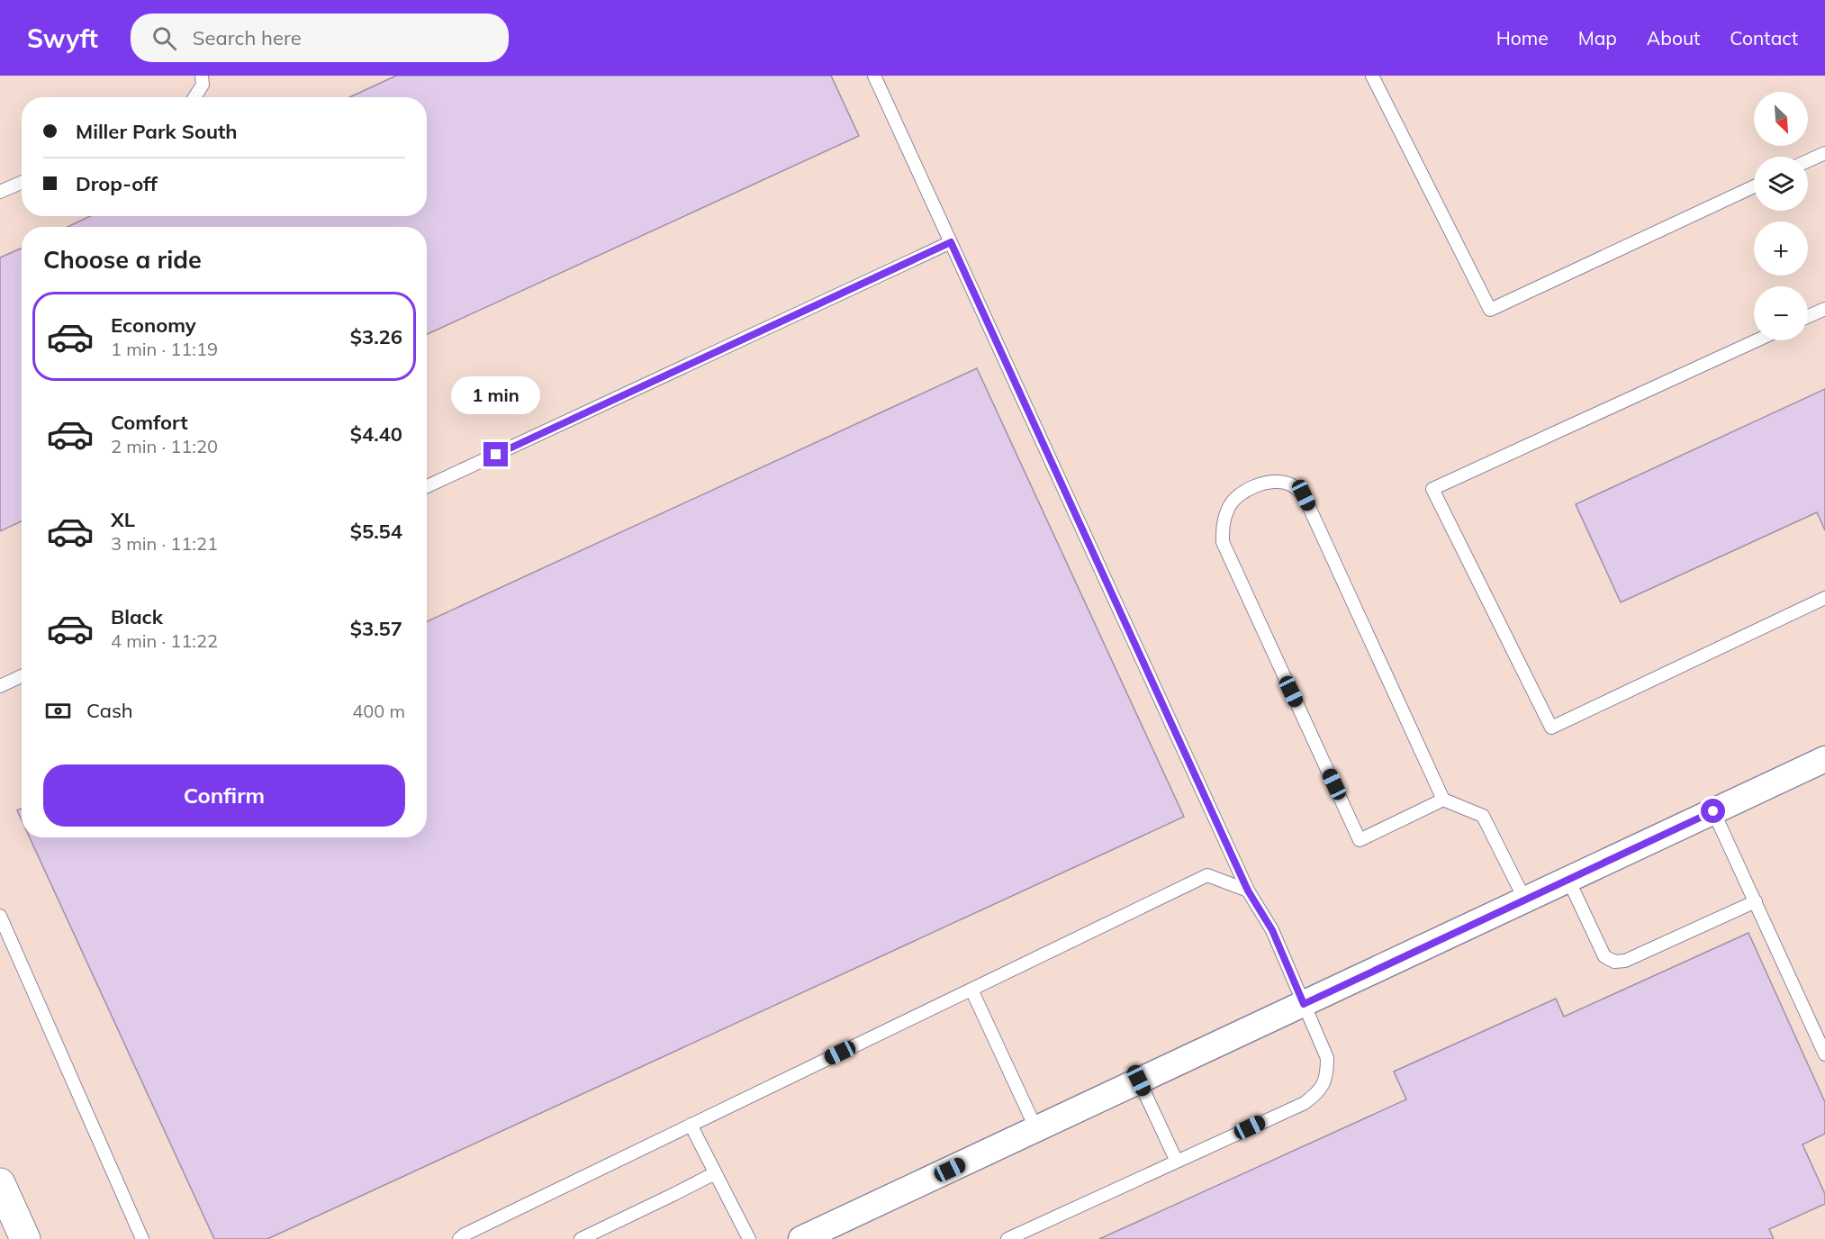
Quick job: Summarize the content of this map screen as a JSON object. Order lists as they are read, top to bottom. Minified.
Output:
{"north":"bottom right","page":{"header":"Swyft","search":"Search here","nav":["Home","Map","About","Contact"],"map_buttons":["+","−"],"banner":["Miller Park South","Drop-off"],"heading":"Choose a ride","list":[{"name":"Economy","note":"1 min · 11:19","value":"$3.26"},{"name":"Comfort","note":"2 min · 11:20","value":"$4.40"},{"name":"XL","note":"3 min · 11:21","value":"$5.54"},{"name":"Black","note":"4 min · 11:22","value":"$3.57"}],"bubble":"1 min","pay":["Cash","400 m"],"buttons":"Confirm"}}
